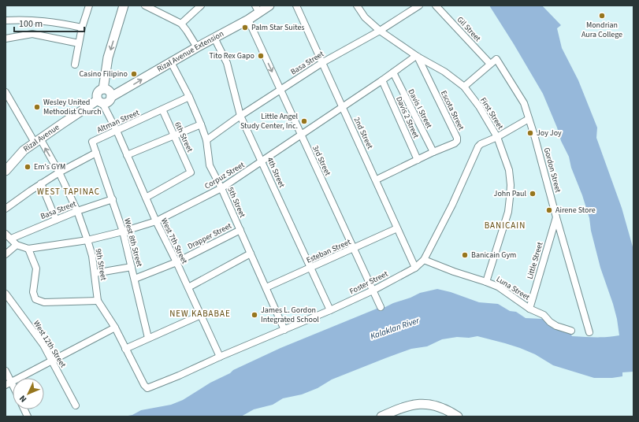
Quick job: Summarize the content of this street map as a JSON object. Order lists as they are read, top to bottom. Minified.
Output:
{"streets":{"main road":["Rizal Avenue Extension","Rizal Avenue"],"street":["Gil Street","Basa Street","Davis I Street","Escota Street","First Street","Davis 2 Street","Altman Street","2nd Street","6th Street","3rd Street","Gordon Street","4th Street","Corpuz Street","5th Street","Drapper Street","West 7th Street","West 8th Street","Esteban Street","Little Street","9th Street","Foster Street","Luna Street","West 12th Street"]},"crossings":[["Gil Street","Gordon Street"],["Rizal Avenue Extension","Rizal Avenue"],["Rizal Avenue Extension","3rd Street"],["Rizal Avenue Extension","4th Street"],["Rizal Avenue Extension","5th Street"],["Rizal Avenue Extension","West 7th Street"],["Basa Street","First Street"],["Basa Street","2nd Street"],["Basa Street","3rd Street"],["Basa Street","4th Street"],["Basa Street","Corpuz Street"],["Basa Street","5th Street"],["Basa Street","West 8th Street"],["Basa Street","9th Street"],["Davis I Street","Escota Street"],["Davis I Street","Corpuz Street"],["Escota Street","First Street"],["Escota Street","Davis 2 Street"],["Escota Street","2nd Street"],["Escota Street","Corpuz Street"],["First Street","Corpuz Street"],["First Street","Foster Street"],["First Street","Luna Street"],["Davis 2 Street","Corpuz Street"],["Altman Street","6th Street"],["Altman Street","5th Street"],["Altman Street","West 7th Street"],["Altman Street","West 8th Street"],["2nd Street","Corpuz Street"],["2nd Street","Esteban Street"],["2nd Street","Foster Street"],["6th Street","West 7th Street"],["Rizal Avenue","West 7th Street"],["Rizal Avenue","9th Street"],["3rd Street","Corpuz Street"],["3rd Street","Esteban Street"],["3rd Street","Foster Street"],["Gordon Street","Little Street"],["Gordon Street","Foster Street"],["4th Street","Corpuz Street"],["4th Street","Esteban Street"],["4th Street","Foster Street"],["Corpuz Street","5th Street"],["Corpuz Street","West 7th Street"],["Corpuz Street","West 8th Street"],["Corpuz Street","9th Street"],["5th Street","Drapper Street"],["5th Street","Esteban Street"],["5th Street","Foster Street"],["Drapper Street","West 7th Street"],["Drapper Street","West 8th Street"],["West 7th Street","Foster Street"],["Little Street","Luna Street"],["9th Street","Foster Street"],["Foster Street","Luna Street"]],"one_way":["Rizal Avenue Extension"],"districts":["WEST TAPINAC","BANICAIN","NEW KABABAE"],"water":["Kalaklan River"],"places":["Mondrian Aura College","Palm Star Suites","Tito Rex Gapo","Casino Filipino","Wesley United Methodist Church","Little Angel Study Center, Inc.","Joy Joy","Em's GYM","John Paul","Airene Store","Banicain Gym","James L. Gordon Integrated School"],"scale_bar":"100 m","north":"bottom left"}
